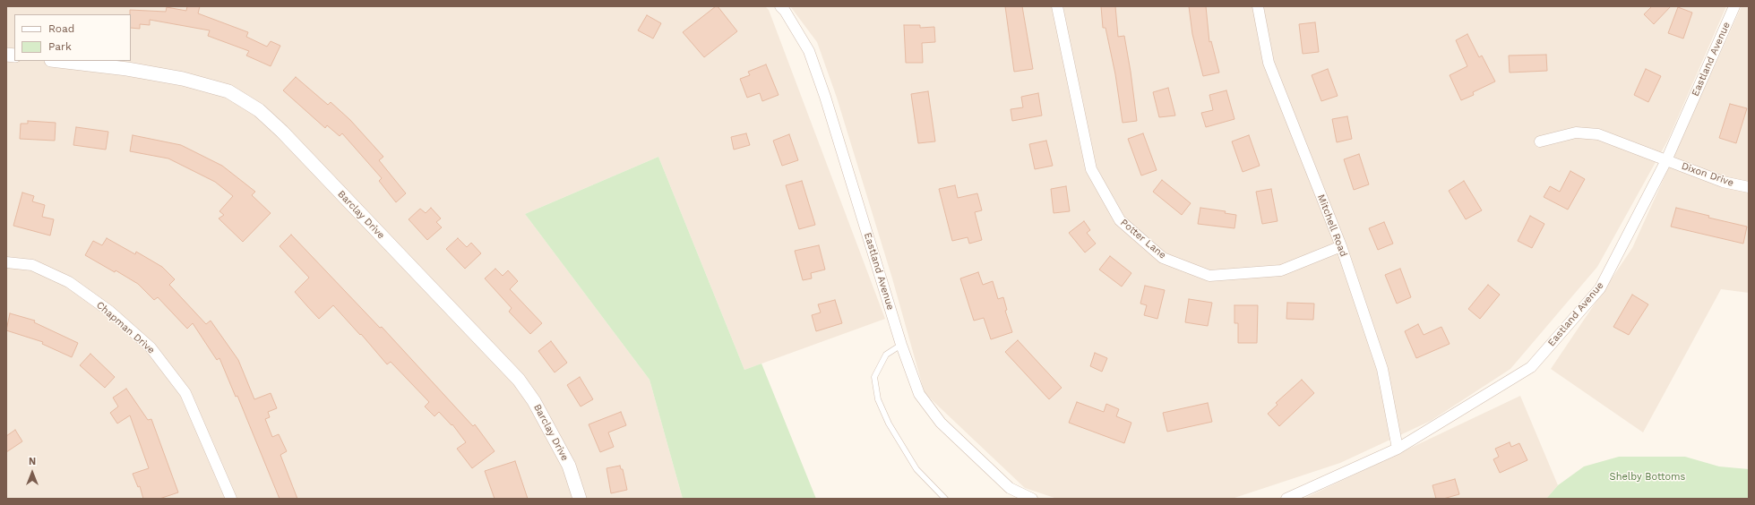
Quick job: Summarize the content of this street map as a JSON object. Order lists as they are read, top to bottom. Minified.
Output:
{"streets":{"street":["Eastland Avenue","Dixon Drive","Barclay Drive","Mitchell Road","Potter Lane","Chapman Drive"]},"crossings":[["Eastland Avenue","Dixon Drive"],["Eastland Avenue","Mitchell Road"],["Mitchell Road","Potter Lane"]],"parks":["Shelby Bottoms"],"legend":["Road","Park"],"north":"top"}
